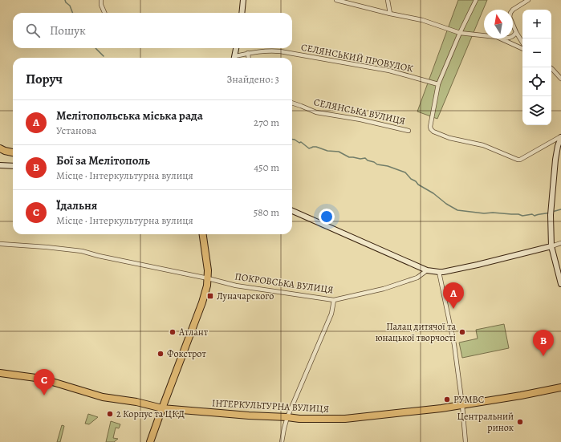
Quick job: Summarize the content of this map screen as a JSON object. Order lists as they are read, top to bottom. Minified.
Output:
{"streets":{"highway":["ІНТЕРКУЛЬТУРНА ВУЛИЦЯ"],"street":["СЕЛЯНСЬКИЙ ПРОВУЛОК","СЕЛЯНСЬКА ВУЛИЦЯ","ПОКРОВСЬКА ВУЛИЦЯ"]},"places":{"transit":["Луначарского"],"other":["Атлант","Палац дитячої та юнацької творчості","Фокстрот","РУМВC","2 Корпус та ЦКД","Центральний ринок"]},"north":"top","page":{"map_buttons":["+","−"],"search":"Пошук","heading":["Поруч","Знайдено: 3"],"list":[{"mark":"A","name":"Мелітопольська міська рада","note":"Установа","value":"270 m"},{"mark":"B","name":"Бої за Мелітополь","note":"Місце · Інтеркультурна вулиця","value":"450 m"},{"mark":"C","name":"Їдальня","note":"Місце · Інтеркультурна вулиця","value":"580 m"}],"pins":["A","B","C"]}}
